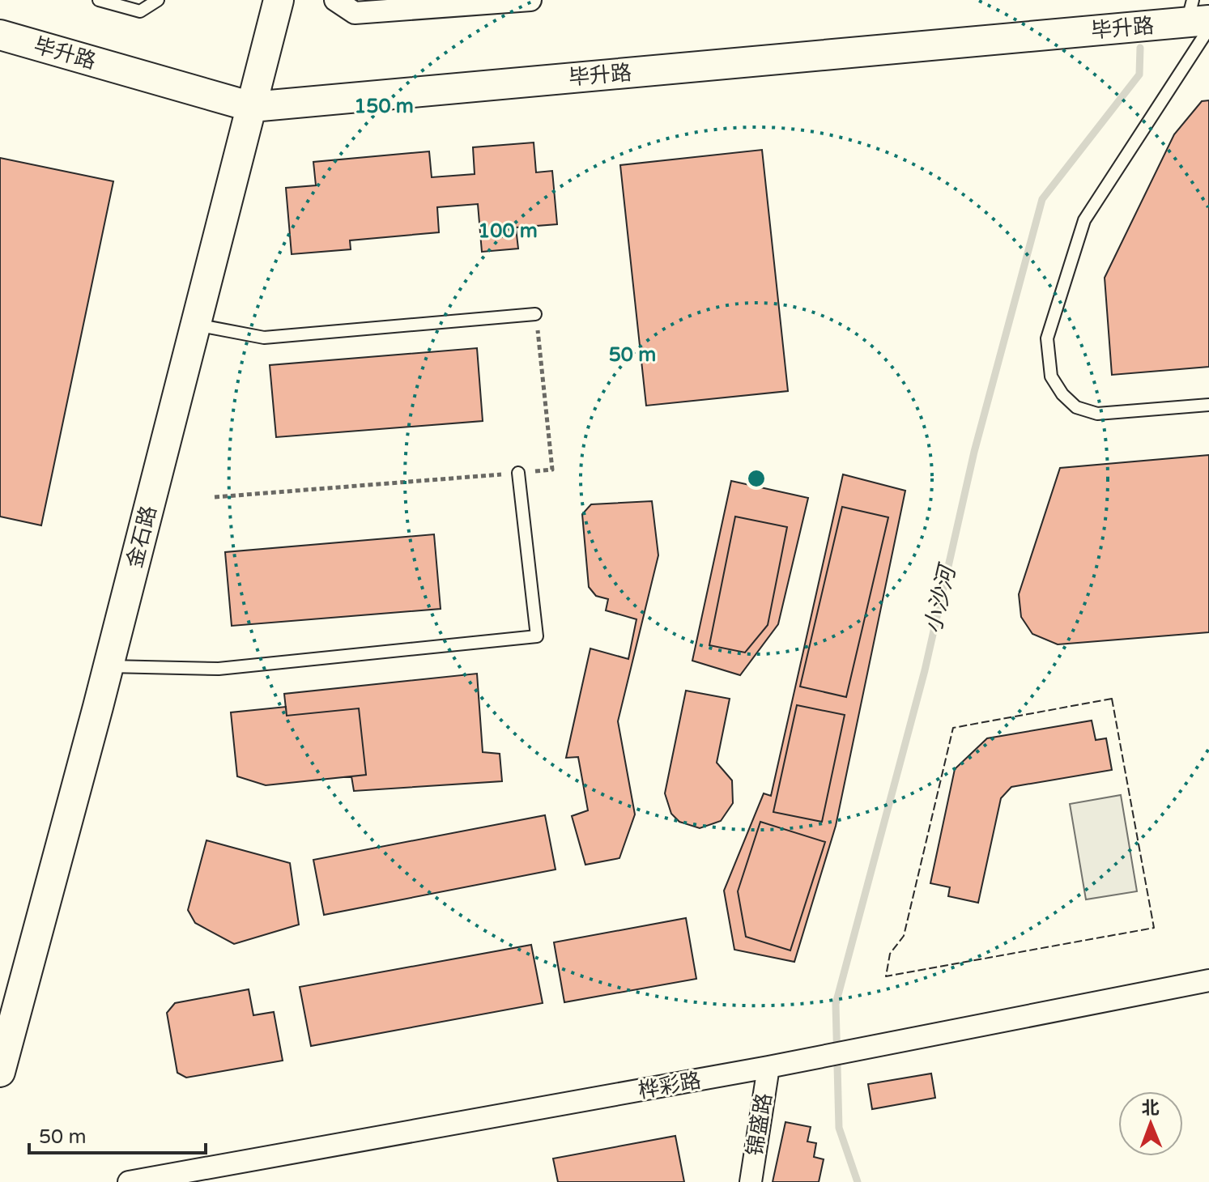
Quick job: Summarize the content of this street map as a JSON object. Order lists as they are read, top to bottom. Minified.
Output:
{"streets":{"street":["毕升路","金石路","桦彩路","锦盛路"]},"crossings":[["毕升路","金石路"],["桦彩路","锦盛路"]],"water":["小沙河"],"scale_bar":"50 m","north":"top","rings":["150 m","100 m","50 m"]}
